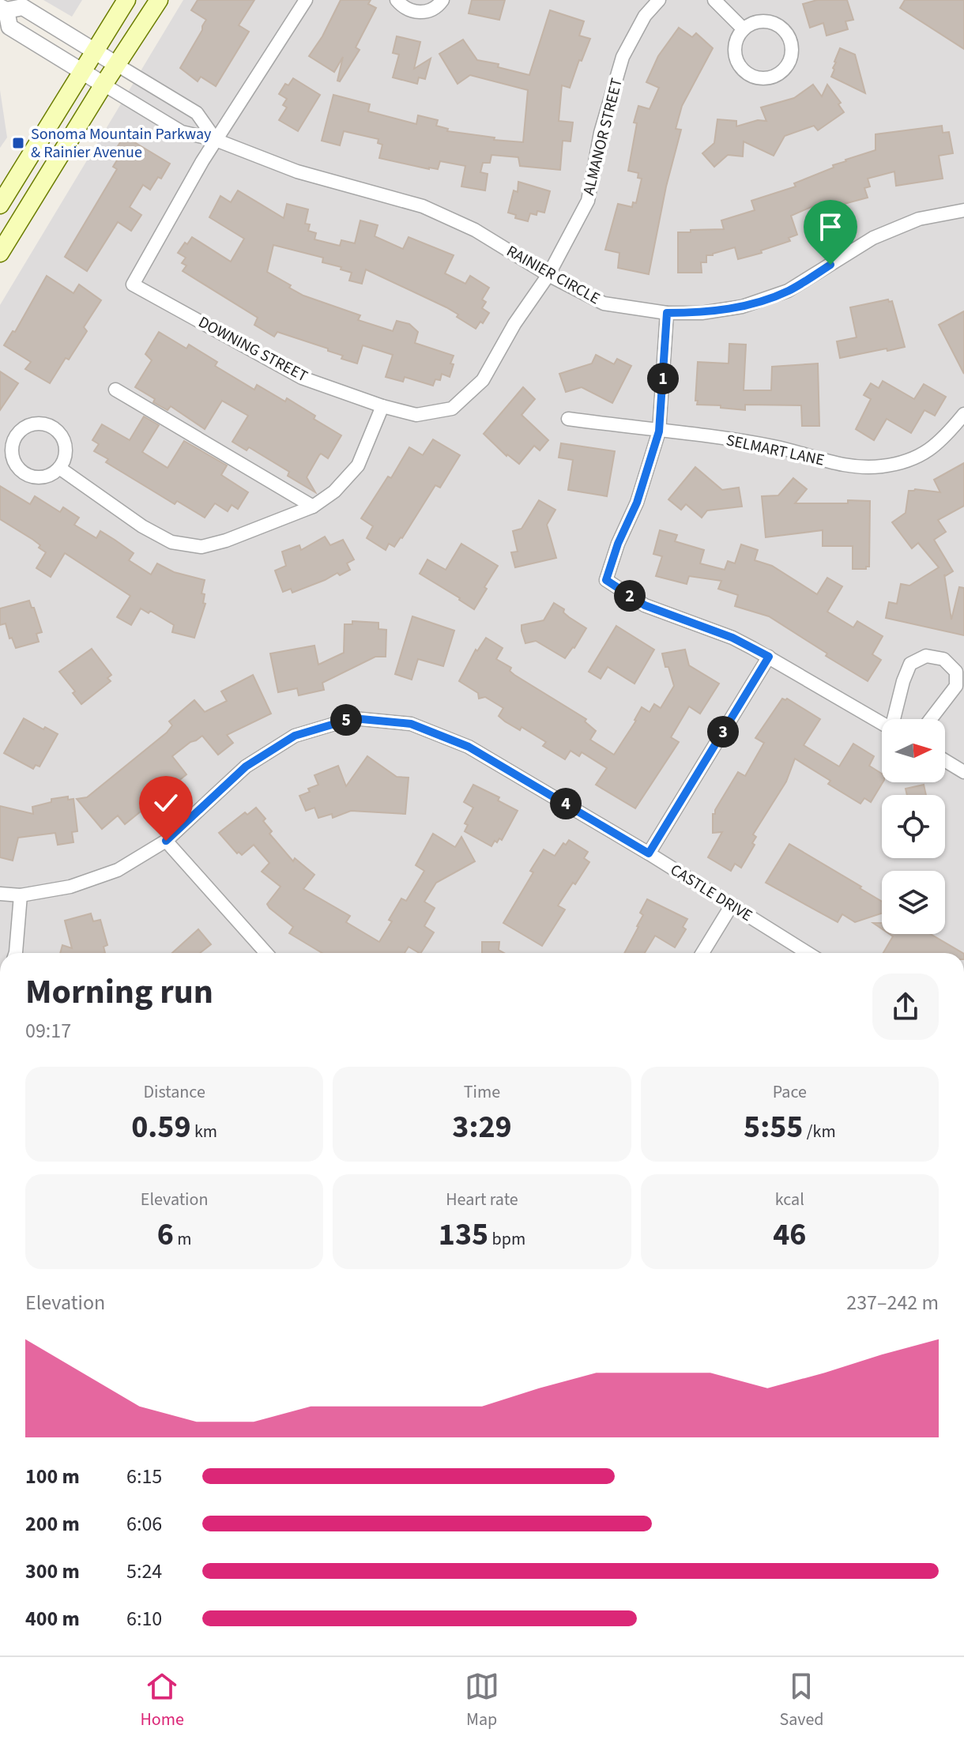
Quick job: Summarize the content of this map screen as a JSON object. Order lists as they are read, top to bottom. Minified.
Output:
{"streets":{"street":["ALMANOR STREET","RAINIER CIRCLE","DOWNING STREET","SELMART LANE","CASTLE DRIVE"]},"crossings":[["ALMANOR STREET","RAINIER CIRCLE"],["ALMANOR STREET","DOWNING STREET"],["RAINIER CIRCLE","DOWNING STREET"]],"places":{"transit":["Sonoma Mountain Parkway & Rainier Avenue"]},"north":"right","page":{"pins":["1","2","5","3","4"],"heading":["Morning run","09:17"],"stats":[["Distance","0.59 km"],["Time","3:29"],["Pace","5:55 /km"],["Elevation","6 m"],["Heart rate","135 bpm"],["kcal","46"]],"chart":["Elevation","237–242 m"],"list":[{"name":"100 m","note":"6:15"},{"name":"200 m","note":"6:06"},{"name":"300 m","note":"5:24"},{"name":"400 m","note":"6:10"}],"tabs":["Home","Map","Saved"]}}
